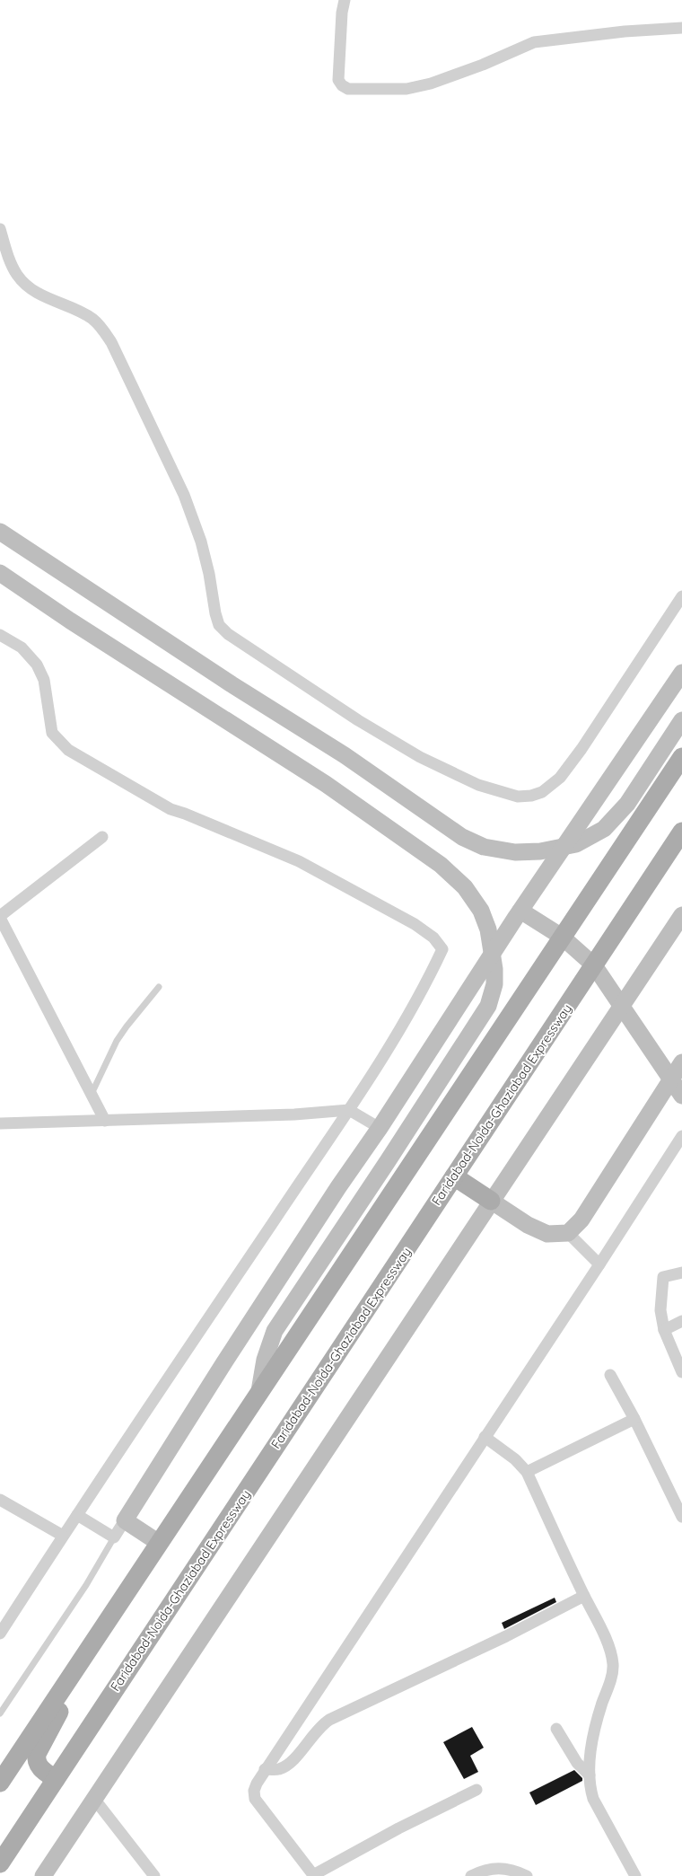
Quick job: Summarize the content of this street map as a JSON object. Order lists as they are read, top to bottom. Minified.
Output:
{"streets":{"main road":["Faridabad-Noida-Ghaziabad Expressway"]}}
